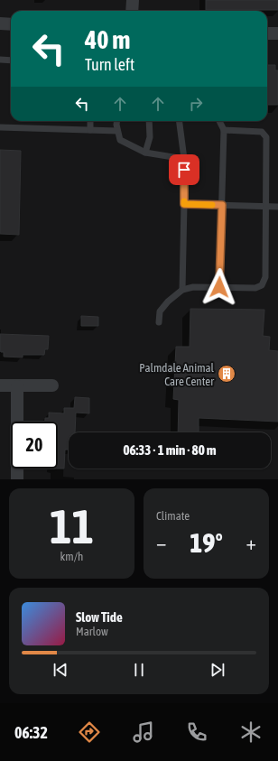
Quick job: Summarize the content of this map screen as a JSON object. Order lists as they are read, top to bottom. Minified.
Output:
{"places":{"building":["Palmdale Animal Care Center"]},"page":{"turn":["40 m","Turn left"],"limit":"20","trip":"06:33 · 1 min · 80 m","tile":[["11","km/h"],"Climate"],"heat":["−","19°","+"],"song":["Slow Tide","Marlow"],"tabs":"06:32"}}
